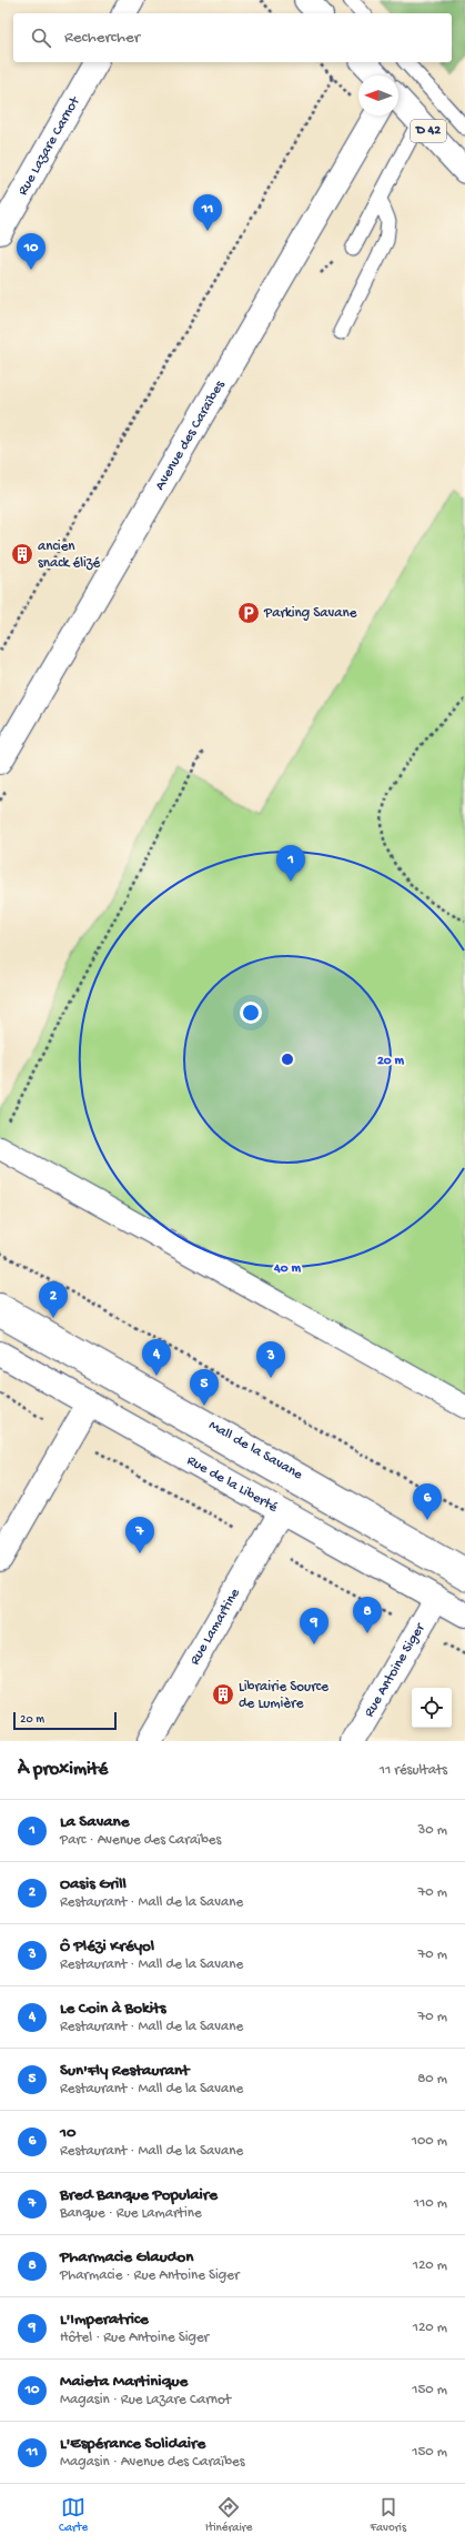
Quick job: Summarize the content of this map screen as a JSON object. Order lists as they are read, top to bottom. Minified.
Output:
{"streets":{"street":["D 42","Rue Lazare Carnot","Avenue des Caraïbes","Mall de la Savane","Rue de la Liberté","Rue Lamartine","Rue Antoine Siger"]},"crossings":[["Rue de la Liberté","Rue Lamartine"],["Rue de la Liberté","Rue Antoine Siger"]],"places":{"building":["ancien snack élizé","Librairie Source de Lumière"],"parking":["Parking Savane"]},"scale_bar":"20 m","north":"left","page":{"search":"Rechercher","pins":["11","10","1","2","4","3","5","6","7","8","9"],"scale":"20 m","heading":["À proximité","11 résultats"],"list":[{"mark":"1","name":"La Savane","note":"Parc · Avenue des Caraïbes","value":"30 m"},{"mark":"2","name":"Oasis Grill","note":"Restaurant · Mall de la Savane","value":"70 m"},{"mark":"3","name":"Ô Plézi Kréyol","note":"Restaurant · Mall de la Savane","value":"70 m"},{"mark":"4","name":"Le Coin à Bokits","note":"Restaurant · Mall de la Savane","value":"70 m"},{"mark":"5","name":"Sun'Fly Restaurant","note":"Restaurant · Mall de la Savane","value":"80 m"},{"mark":"6","name":"10","note":"Restaurant · Mall de la Savane","value":"100 m"},{"mark":"7","name":"Bred Banque Populaire","note":"Banque · Rue Lamartine","value":"110 m"},{"mark":"8","name":"Pharmacie Glaudon","note":"Pharmacie · Rue Antoine Siger","value":"120 m"},{"mark":"9","name":"L'Imperatrice","note":"Hôtel · Rue Antoine Siger","value":"120 m"},{"mark":"10","name":"Maieta Martinique","note":"Magasin · Rue Lazare Carnot","value":"150 m"},{"mark":"11","name":"L'Espérance Solidaire","note":"Magasin · Avenue des Caraïbes","value":"150 m"}],"nav":["Carte","Itinéraire","Favoris"]},"rings":["20 m","40 m"]}
